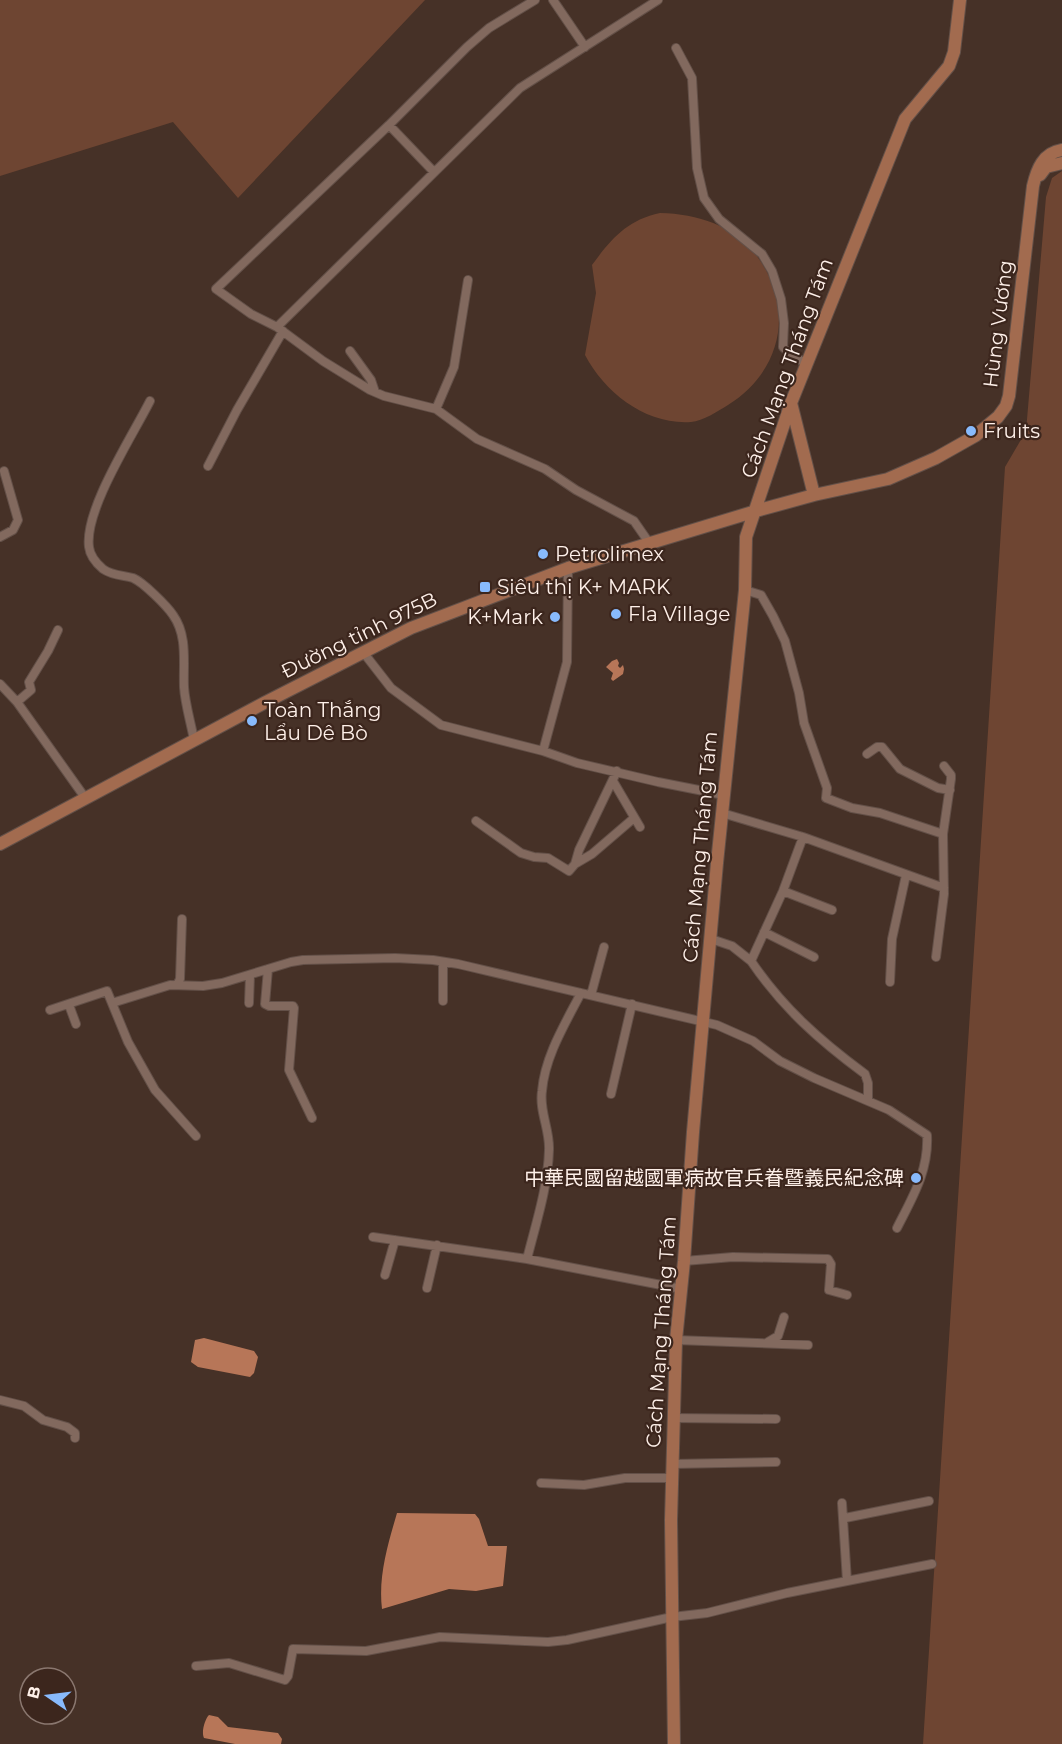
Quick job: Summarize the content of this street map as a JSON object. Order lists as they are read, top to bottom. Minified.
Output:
{"streets":{"street":["Hùng Vương","Cách Mạng Tháng Tám","Đường tỉnh 975B"]},"crossings":[["Hùng Vương","Cách Mạng Tháng Tám"],["Hùng Vương","Đường tỉnh 975B"],["Cách Mạng Tháng Tám","Đường tỉnh 975B"]],"places":{"other":["Fruits","Petrolimex","Fla Village","K+Mark","Toàn Thắng Lẩu Dê Bò","中華民國留越國軍病故官兵眷暨義民紀念碑"],"transit":["Siêu thị K+ MARK"]},"north":"left"}
